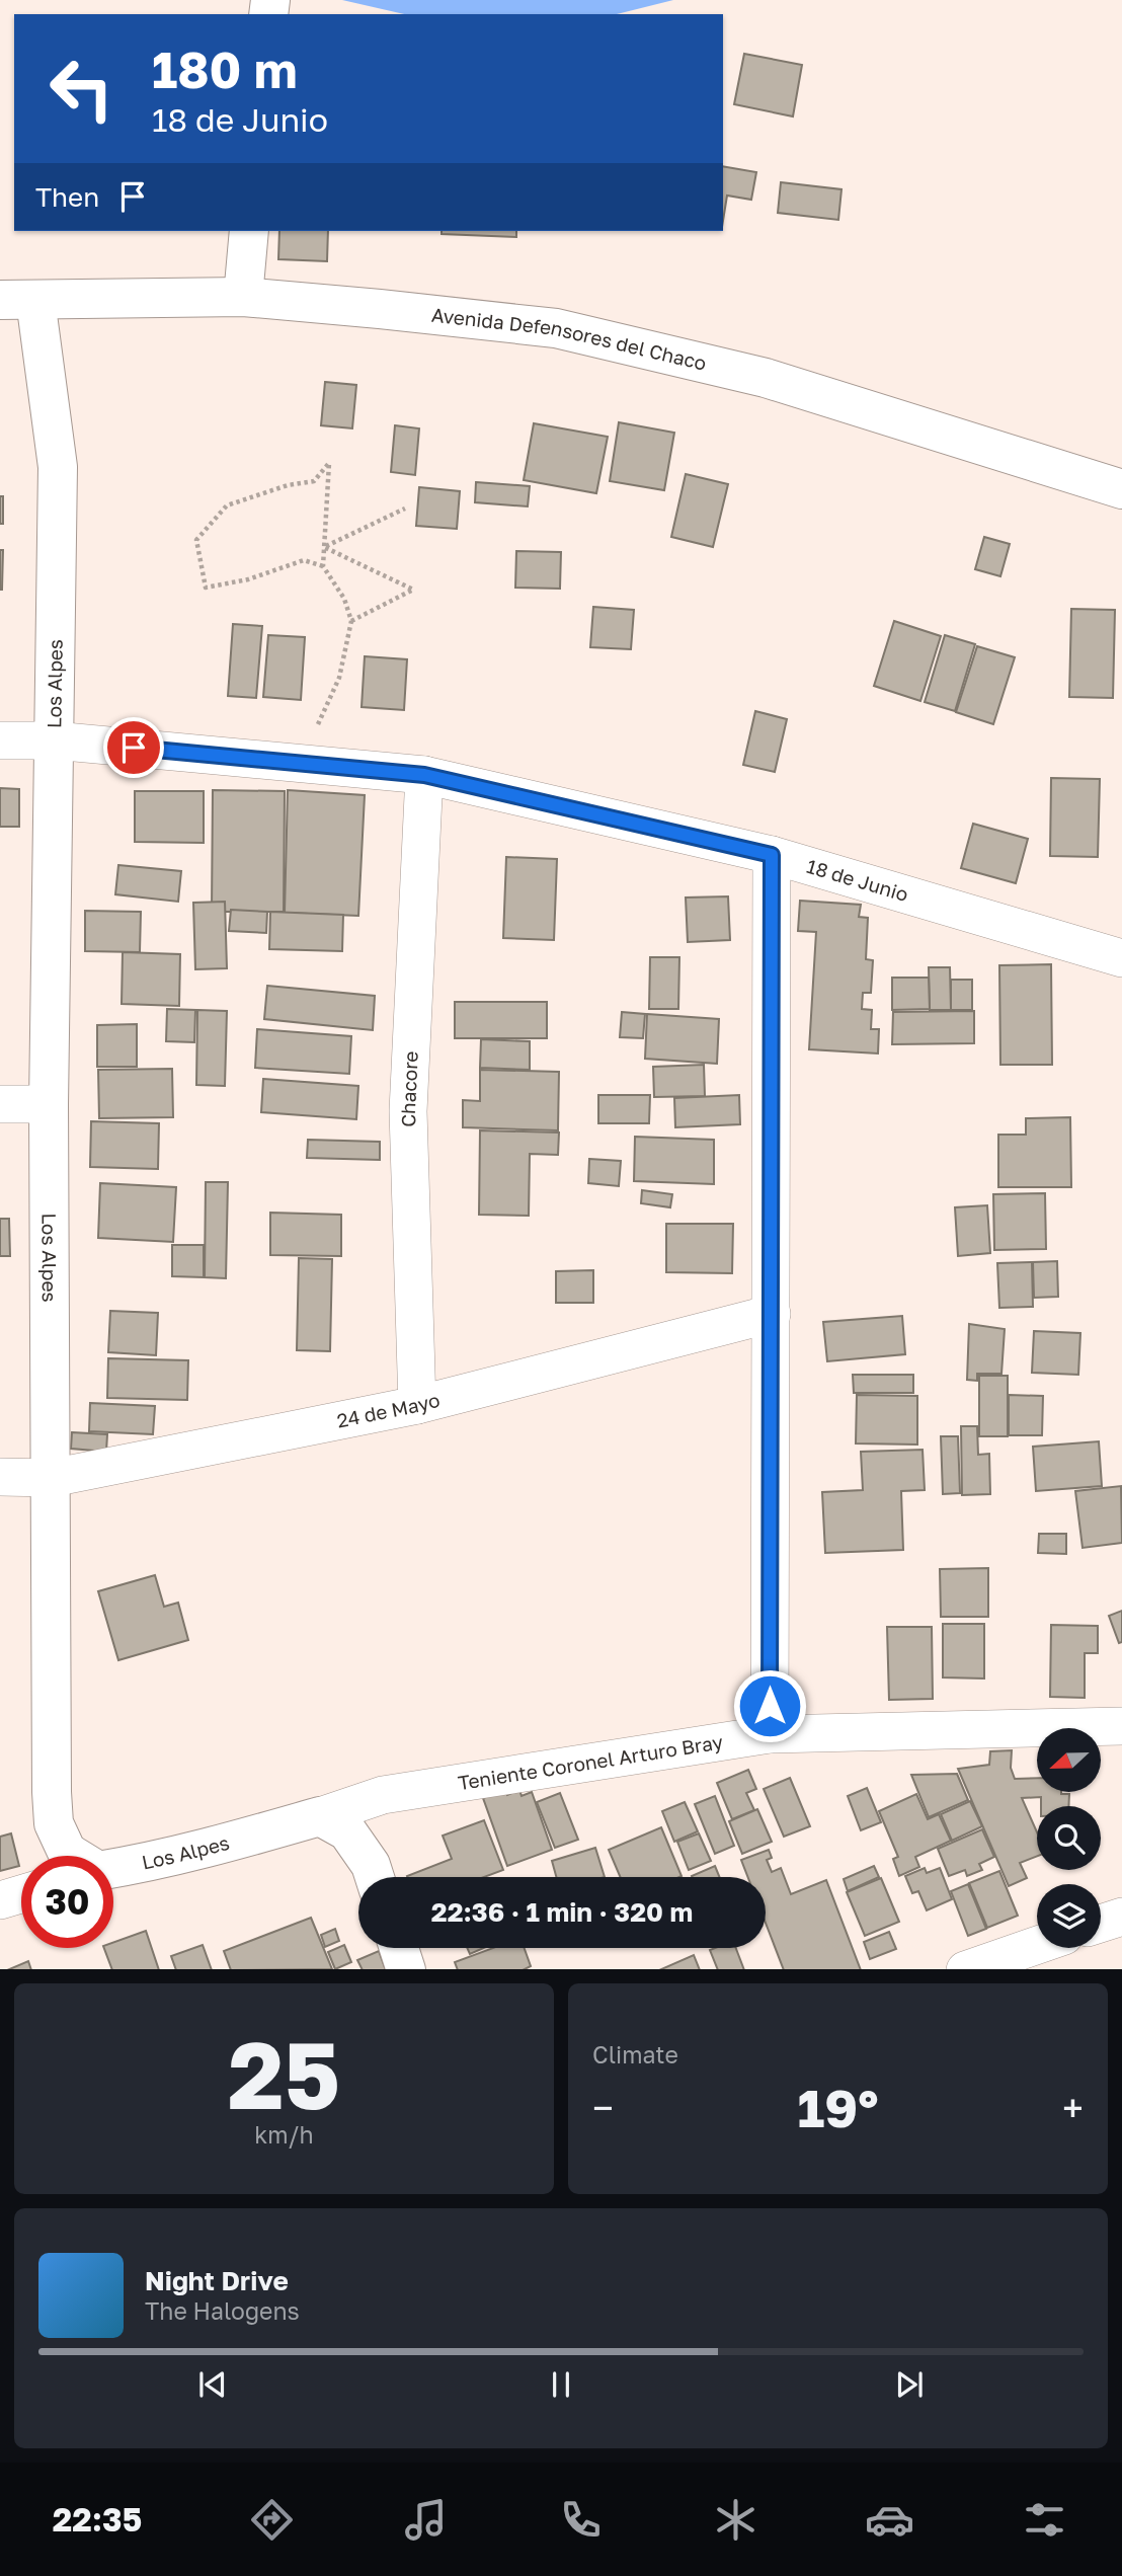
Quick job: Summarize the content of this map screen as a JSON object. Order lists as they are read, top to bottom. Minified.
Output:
{"streets":{"street":["Avenida Defensores del Chaco","Los Alpes","18 de Junio","Chacore","24 de Mayo","Teniente Coronel Arturo Bray"]},"crossings":[["Avenida Defensores del Chaco","Los Alpes"],["Los Alpes","18 de Junio"],["Los Alpes","24 de Mayo"],["Los Alpes","Teniente Coronel Arturo Bray"],["18 de Junio","Chacore"],["Chacore","24 de Mayo"]],"north":"left","page":{"turn":["180 m","18 de Junio"],"then":"Then","limit":"30","trip":"22:36 · 1 min · 320 m","tile":[["25","km/h"],"Climate"],"heat":["−","19°","+"],"song":["Night Drive","The Halogens"],"tabs":"22:35"}}
